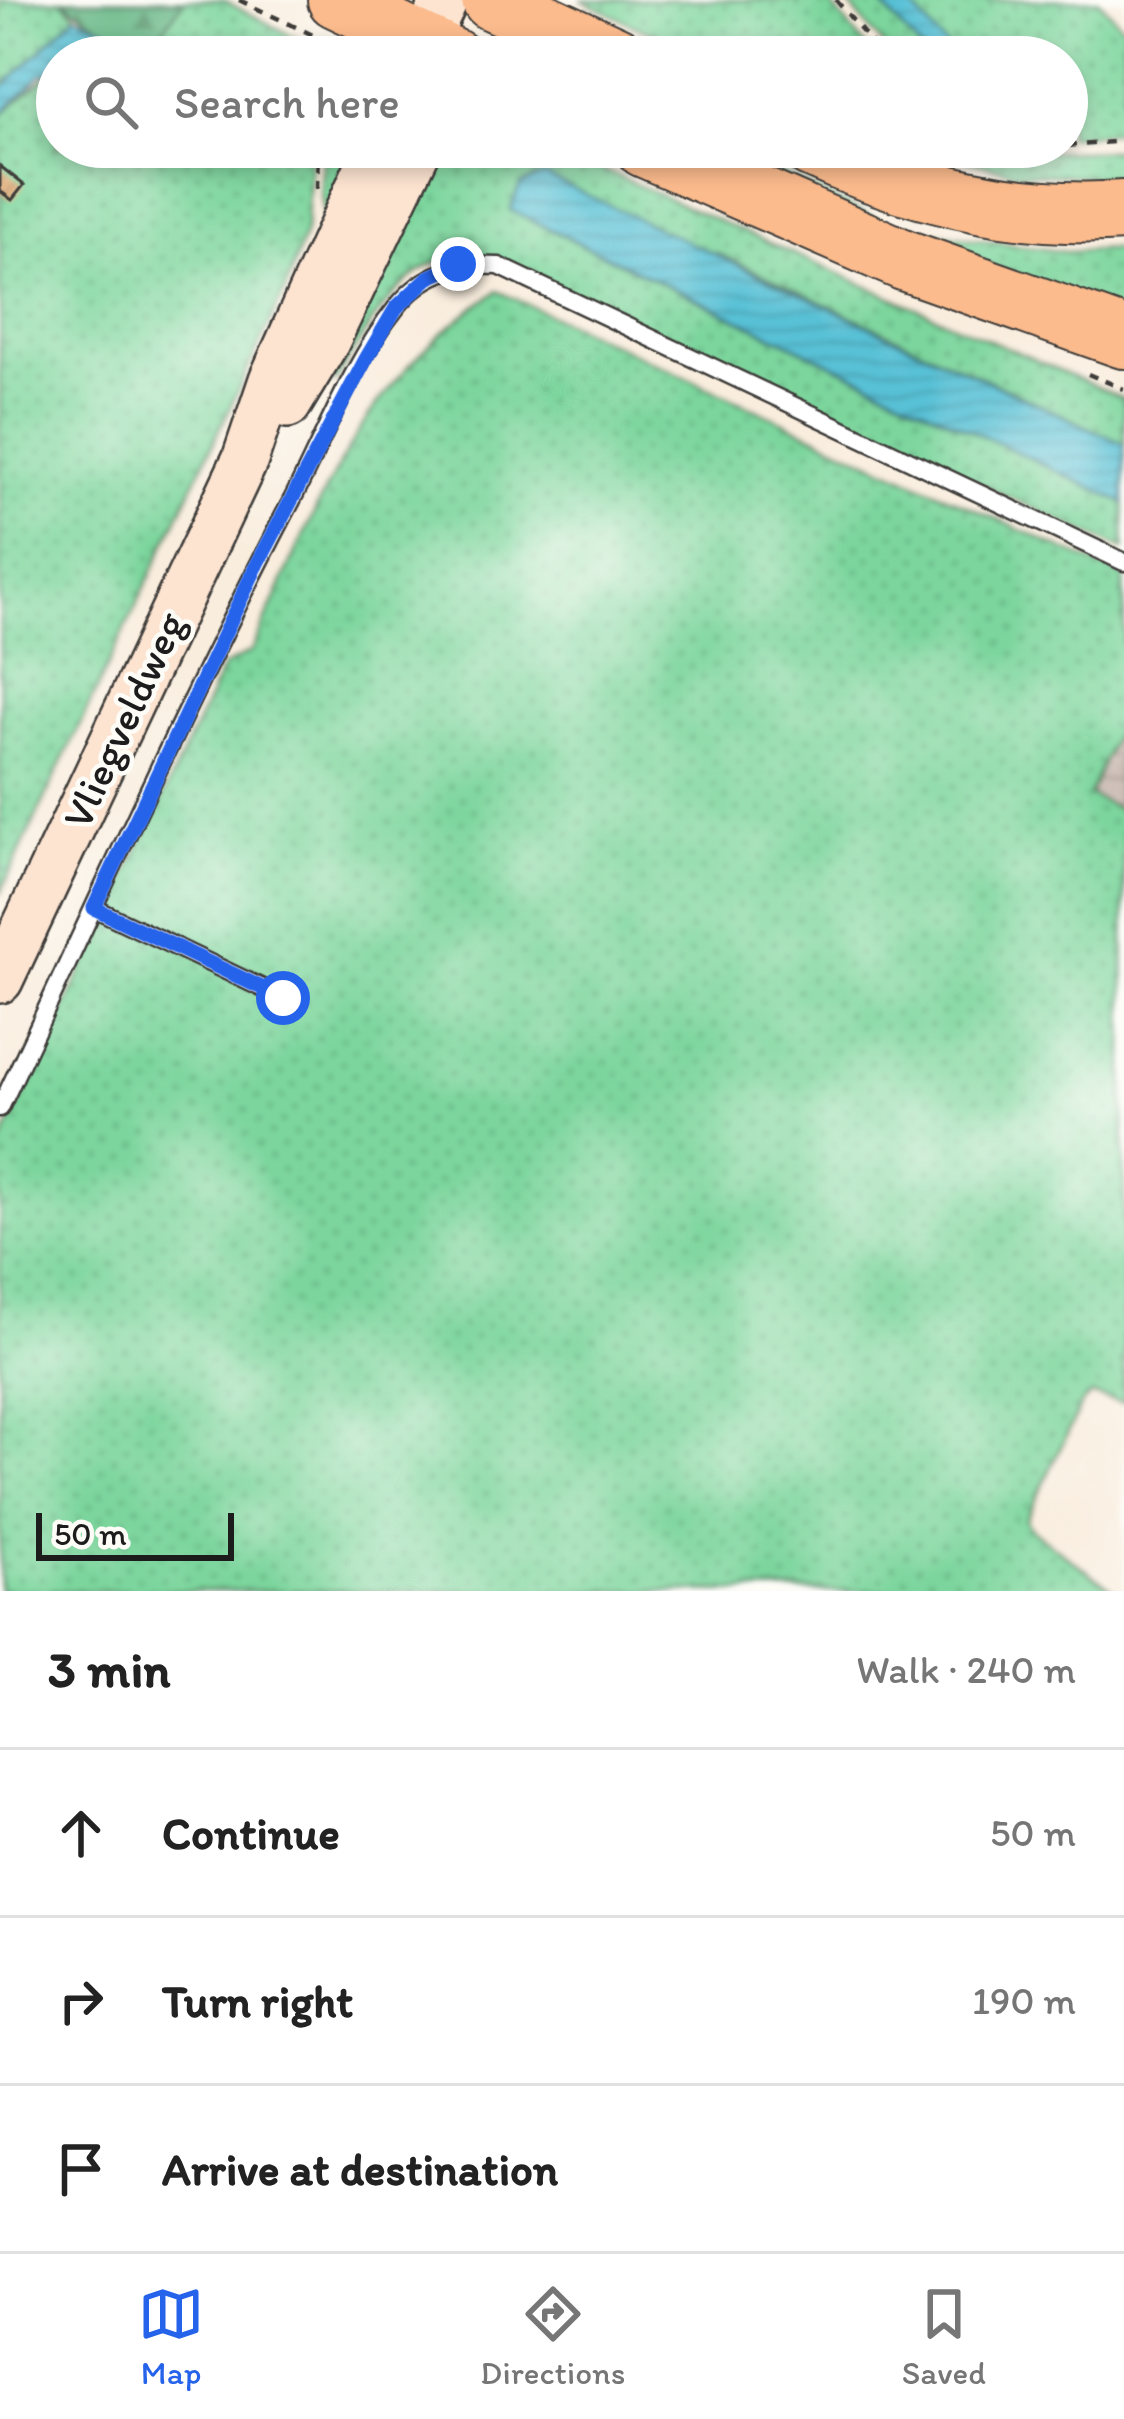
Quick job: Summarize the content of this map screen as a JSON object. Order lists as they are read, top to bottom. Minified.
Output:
{"streets":{"main road":["Vliegveldweg"]},"scale_bar":"50 m","page":{"search":"Search here","scale":"50 m","heading":["3 min","Walk · 240 m"],"list":[["Continue","50 m"],["Turn right","190 m"],"Arrive at destination"],"nav":["Map","Directions","Saved"]}}
